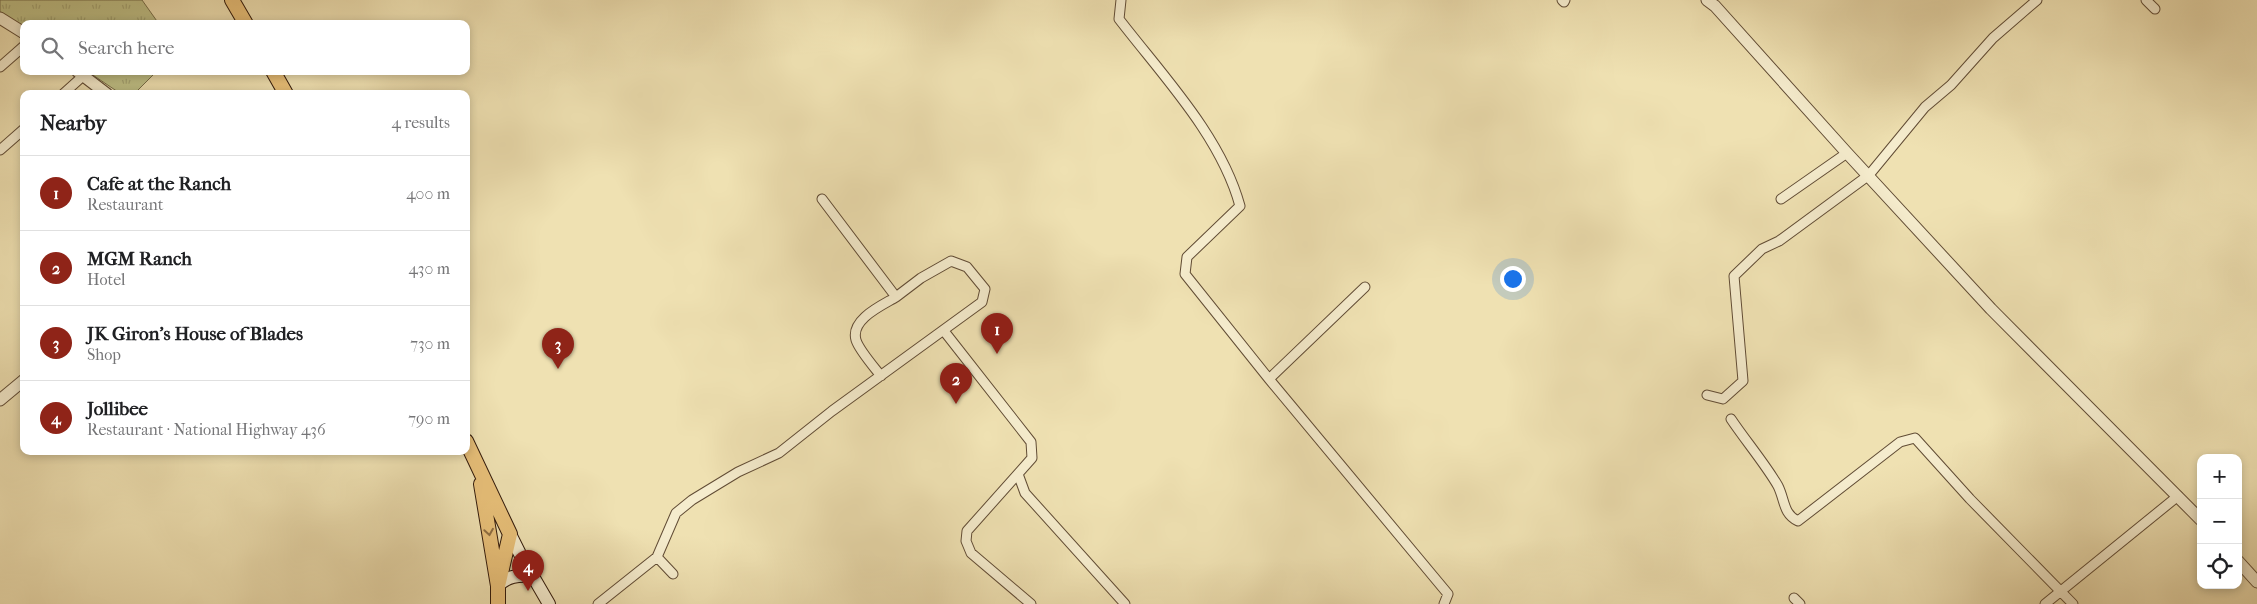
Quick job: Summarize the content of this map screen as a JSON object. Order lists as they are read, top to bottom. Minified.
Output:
{"page":{"search":"Search here","heading":["Nearby","4 results"],"list":[{"mark":"1","name":"Cafe at the Ranch","note":"Restaurant","value":"400 m"},{"mark":"2","name":"MGM Ranch","note":"Hotel","value":"430 m"},{"mark":"3","name":"JK Giron's House of Blades","note":"Shop","value":"730 m"},{"mark":"4","name":"Jollibee","note":"Restaurant · National Highway 436","value":"790 m"}],"pins":["1","3","2","4"],"map_buttons":["+","−"]}}
